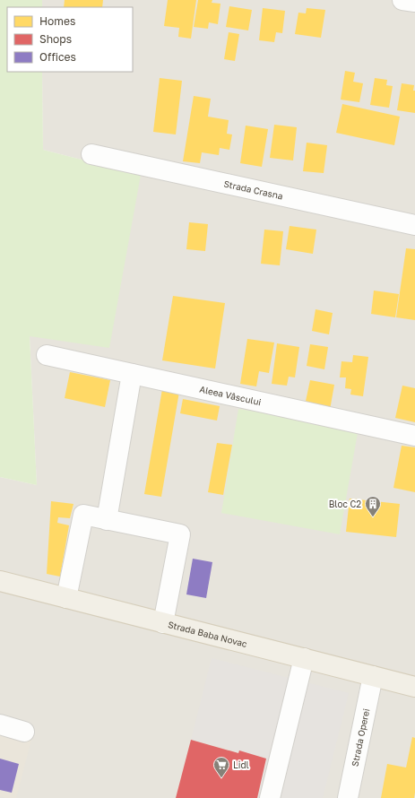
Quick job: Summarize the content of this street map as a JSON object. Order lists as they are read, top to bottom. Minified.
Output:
{"streets":{"main road":["Strada Baba Novac"],"street":["Strada Crasna","Aleea Vâscului","Strada Operei"]},"crossings":[["Strada Baba Novac","Strada Operei"]],"places":{"building":["Bloc C2"],"supermarket":["Lidl"]},"legend":["Homes","Shops","Offices"]}
